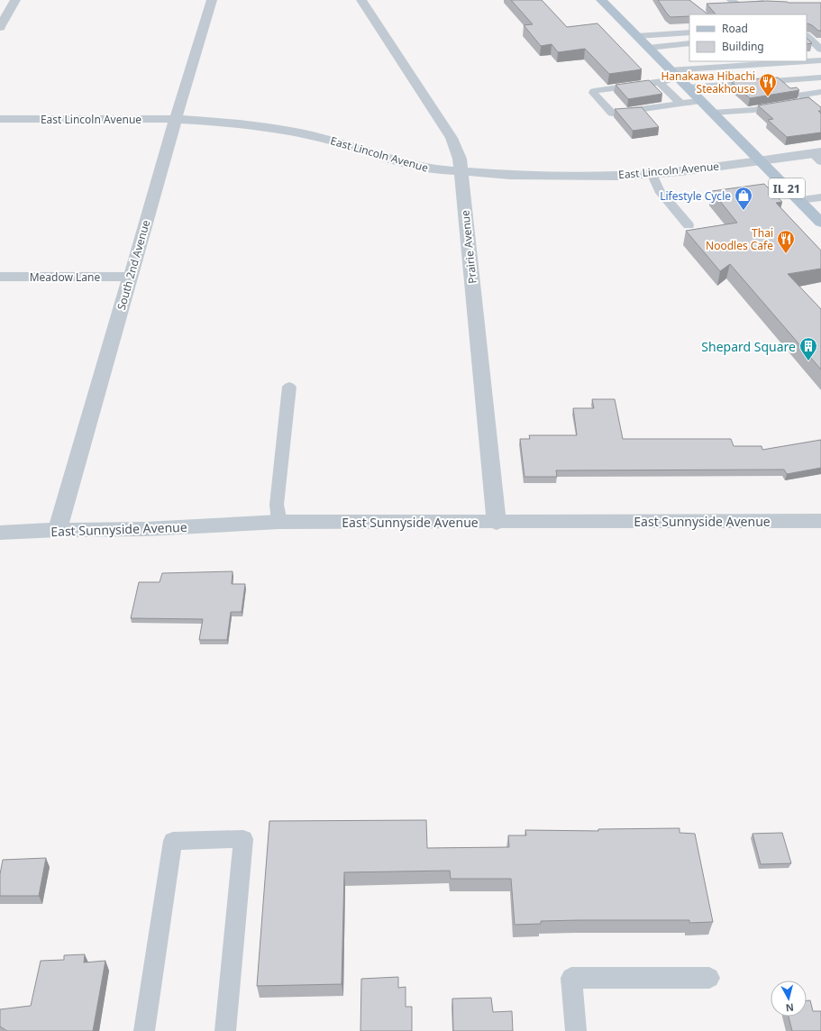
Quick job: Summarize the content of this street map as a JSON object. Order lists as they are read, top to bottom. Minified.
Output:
{"streets":{"main road":["IL 21"],"street":["East Lincoln Avenue","Prairie Avenue","South 2nd Avenue","Meadow Lane","East Sunnyside Avenue"]},"crossings":[["East Lincoln Avenue","IL 21"],["East Lincoln Avenue","Prairie Avenue"],["East Lincoln Avenue","South 2nd Avenue"],["Prairie Avenue","East Sunnyside Avenue"],["South 2nd Avenue","Meadow Lane"],["South 2nd Avenue","East Sunnyside Avenue"]],"places":{"restaurant":["Hanakawa Hibachi Steakhouse","Thai Noodles Cafe"],"shop":["Lifestyle Cycle"],"building":["Shepard Square"]},"legend":["Road","Building"],"north":"bottom"}
